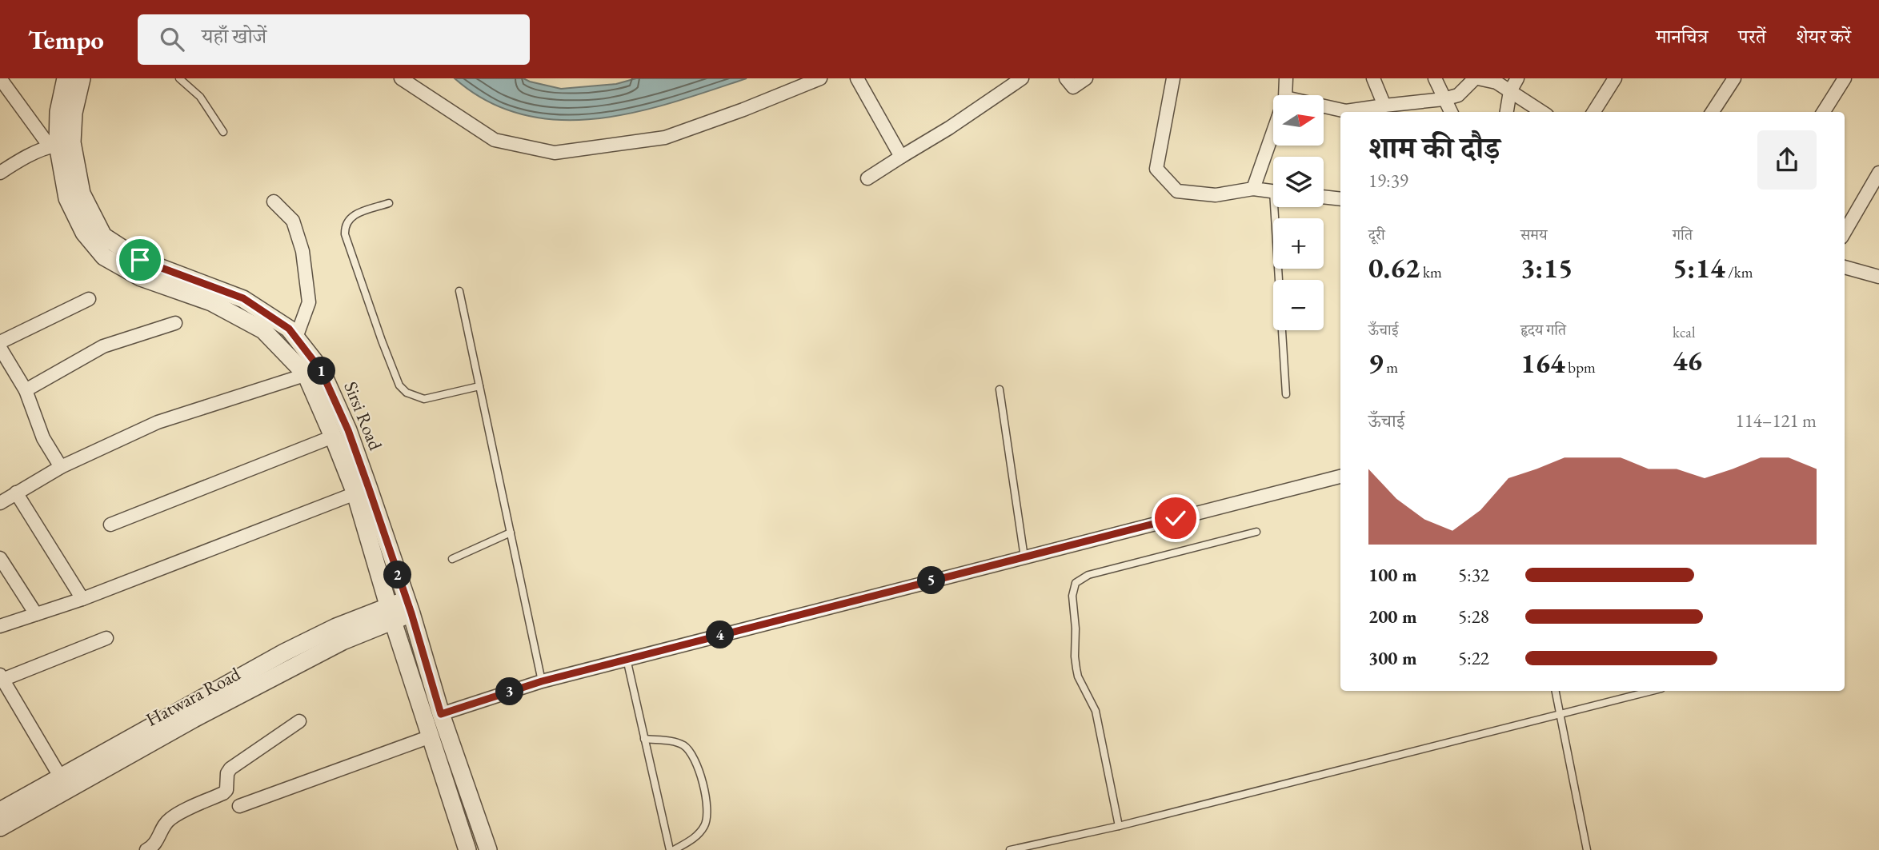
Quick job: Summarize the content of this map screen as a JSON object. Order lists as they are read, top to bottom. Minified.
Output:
{"streets":{"street":["Sirsi Road","Hatwara Road"]},"crossings":[["Sirsi Road","Hatwara Road"]],"north":"right","page":{"header":"Tempo","search":"यहाँ खोजें","nav":["मानचित्र","परतें","शेयर करें"],"map_buttons":["+","−"],"heading":["शाम की दौड़","19:39"],"stats":[["दूरी","0.62 km"],["समय","3:15"],["गति","5:14 /km"],["ऊँचाई","9 m"],["हृदय गति","164 bpm"],["kcal","46"]],"pins":["1","2","5","4","3"],"chart":["ऊँचाई","114–121 m"],"list":[{"name":"100 m","note":"5:32"},{"name":"200 m","note":"5:28"},{"name":"300 m","note":"5:22"}]}}
